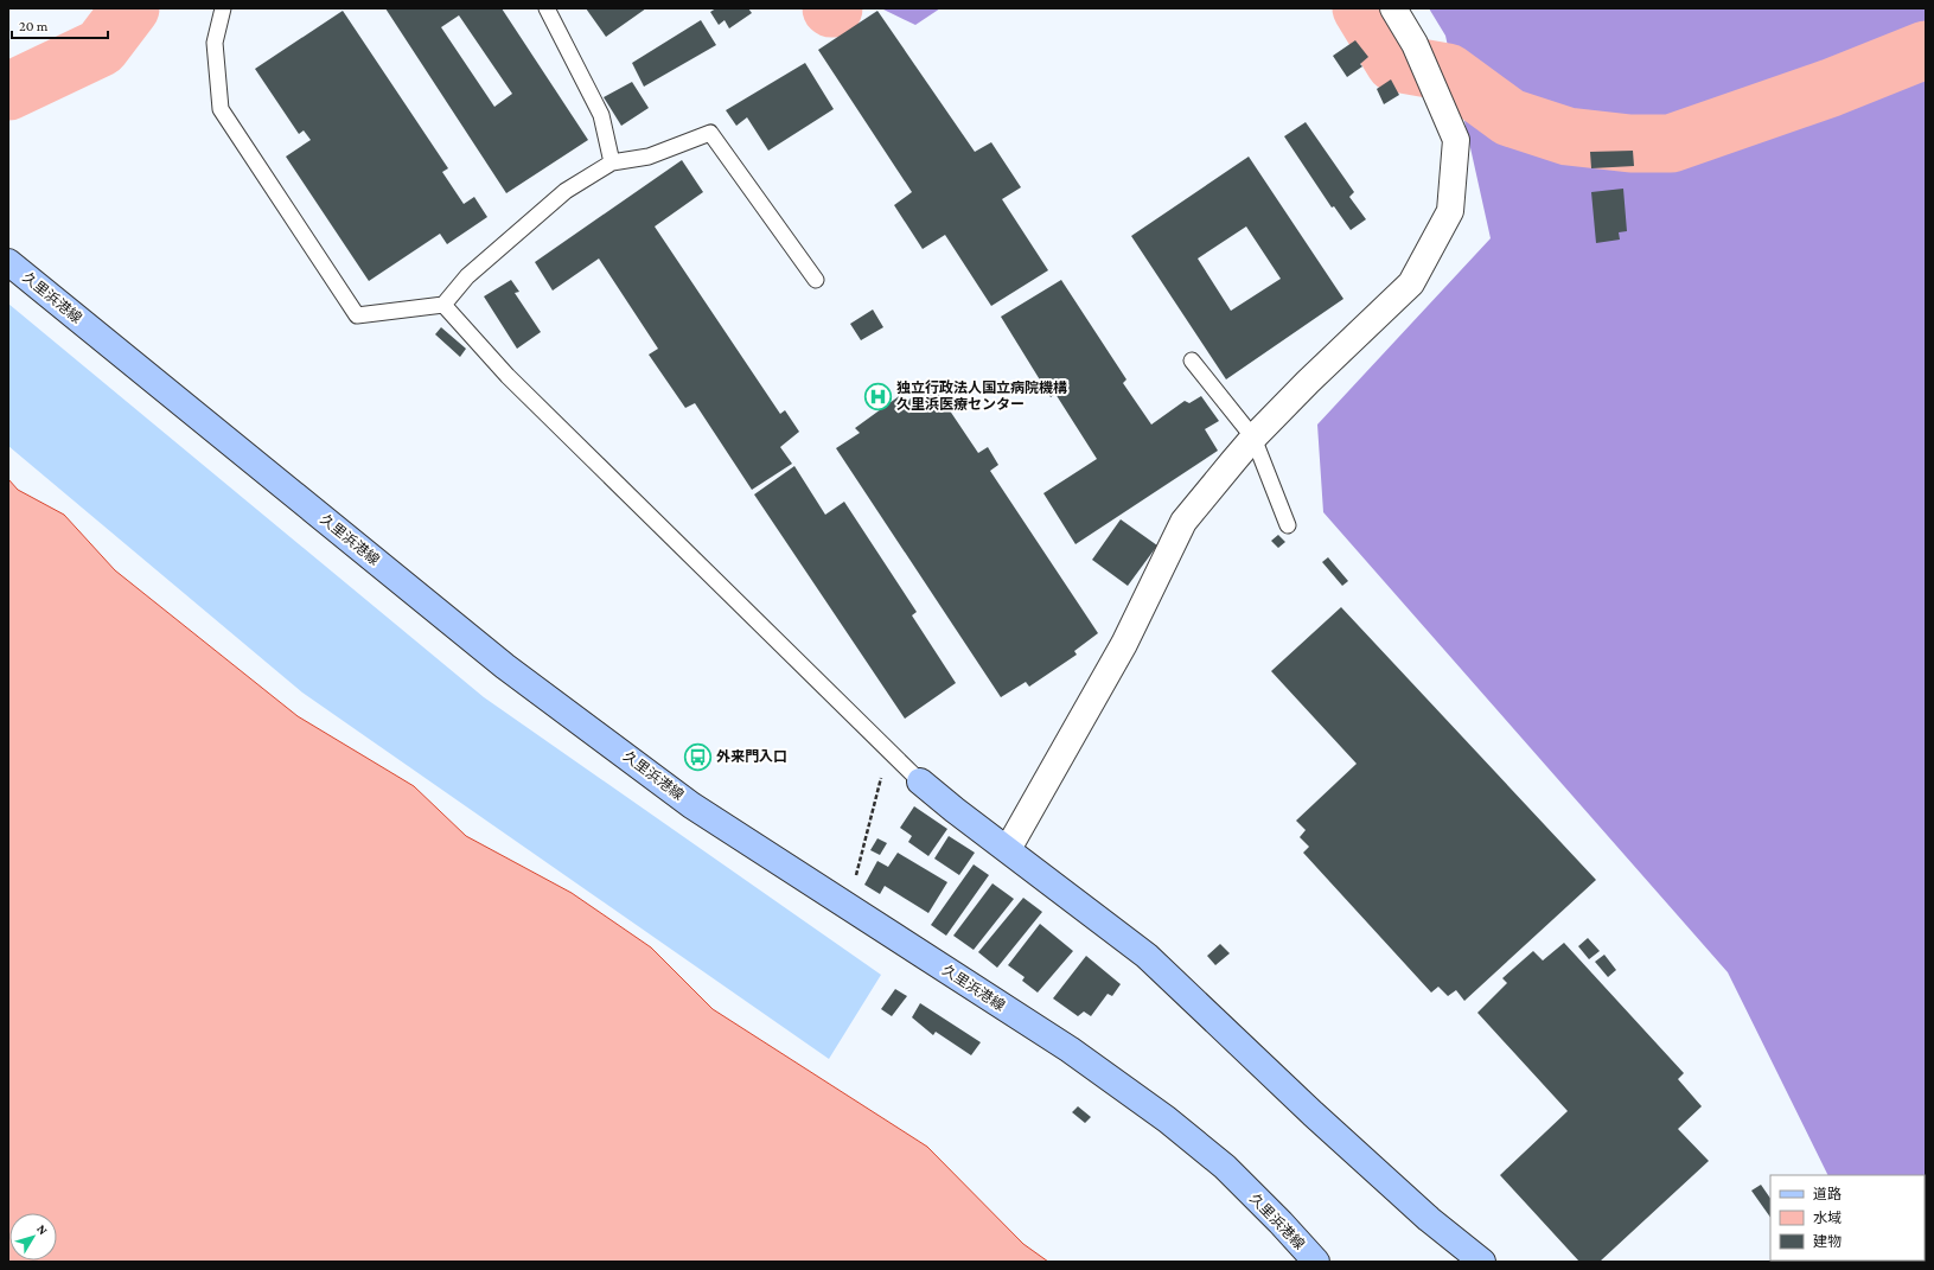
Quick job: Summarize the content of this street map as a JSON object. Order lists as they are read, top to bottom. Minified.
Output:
{"streets":{"main road":["久里浜港線"]},"places":{"hospital":["独立行政法人国立病院機構 久里浜医療センター"],"bus stop":["外来門入口"]},"legend":["道路","水域","建物"],"scale_bar":"20 m","north":"top right"}
